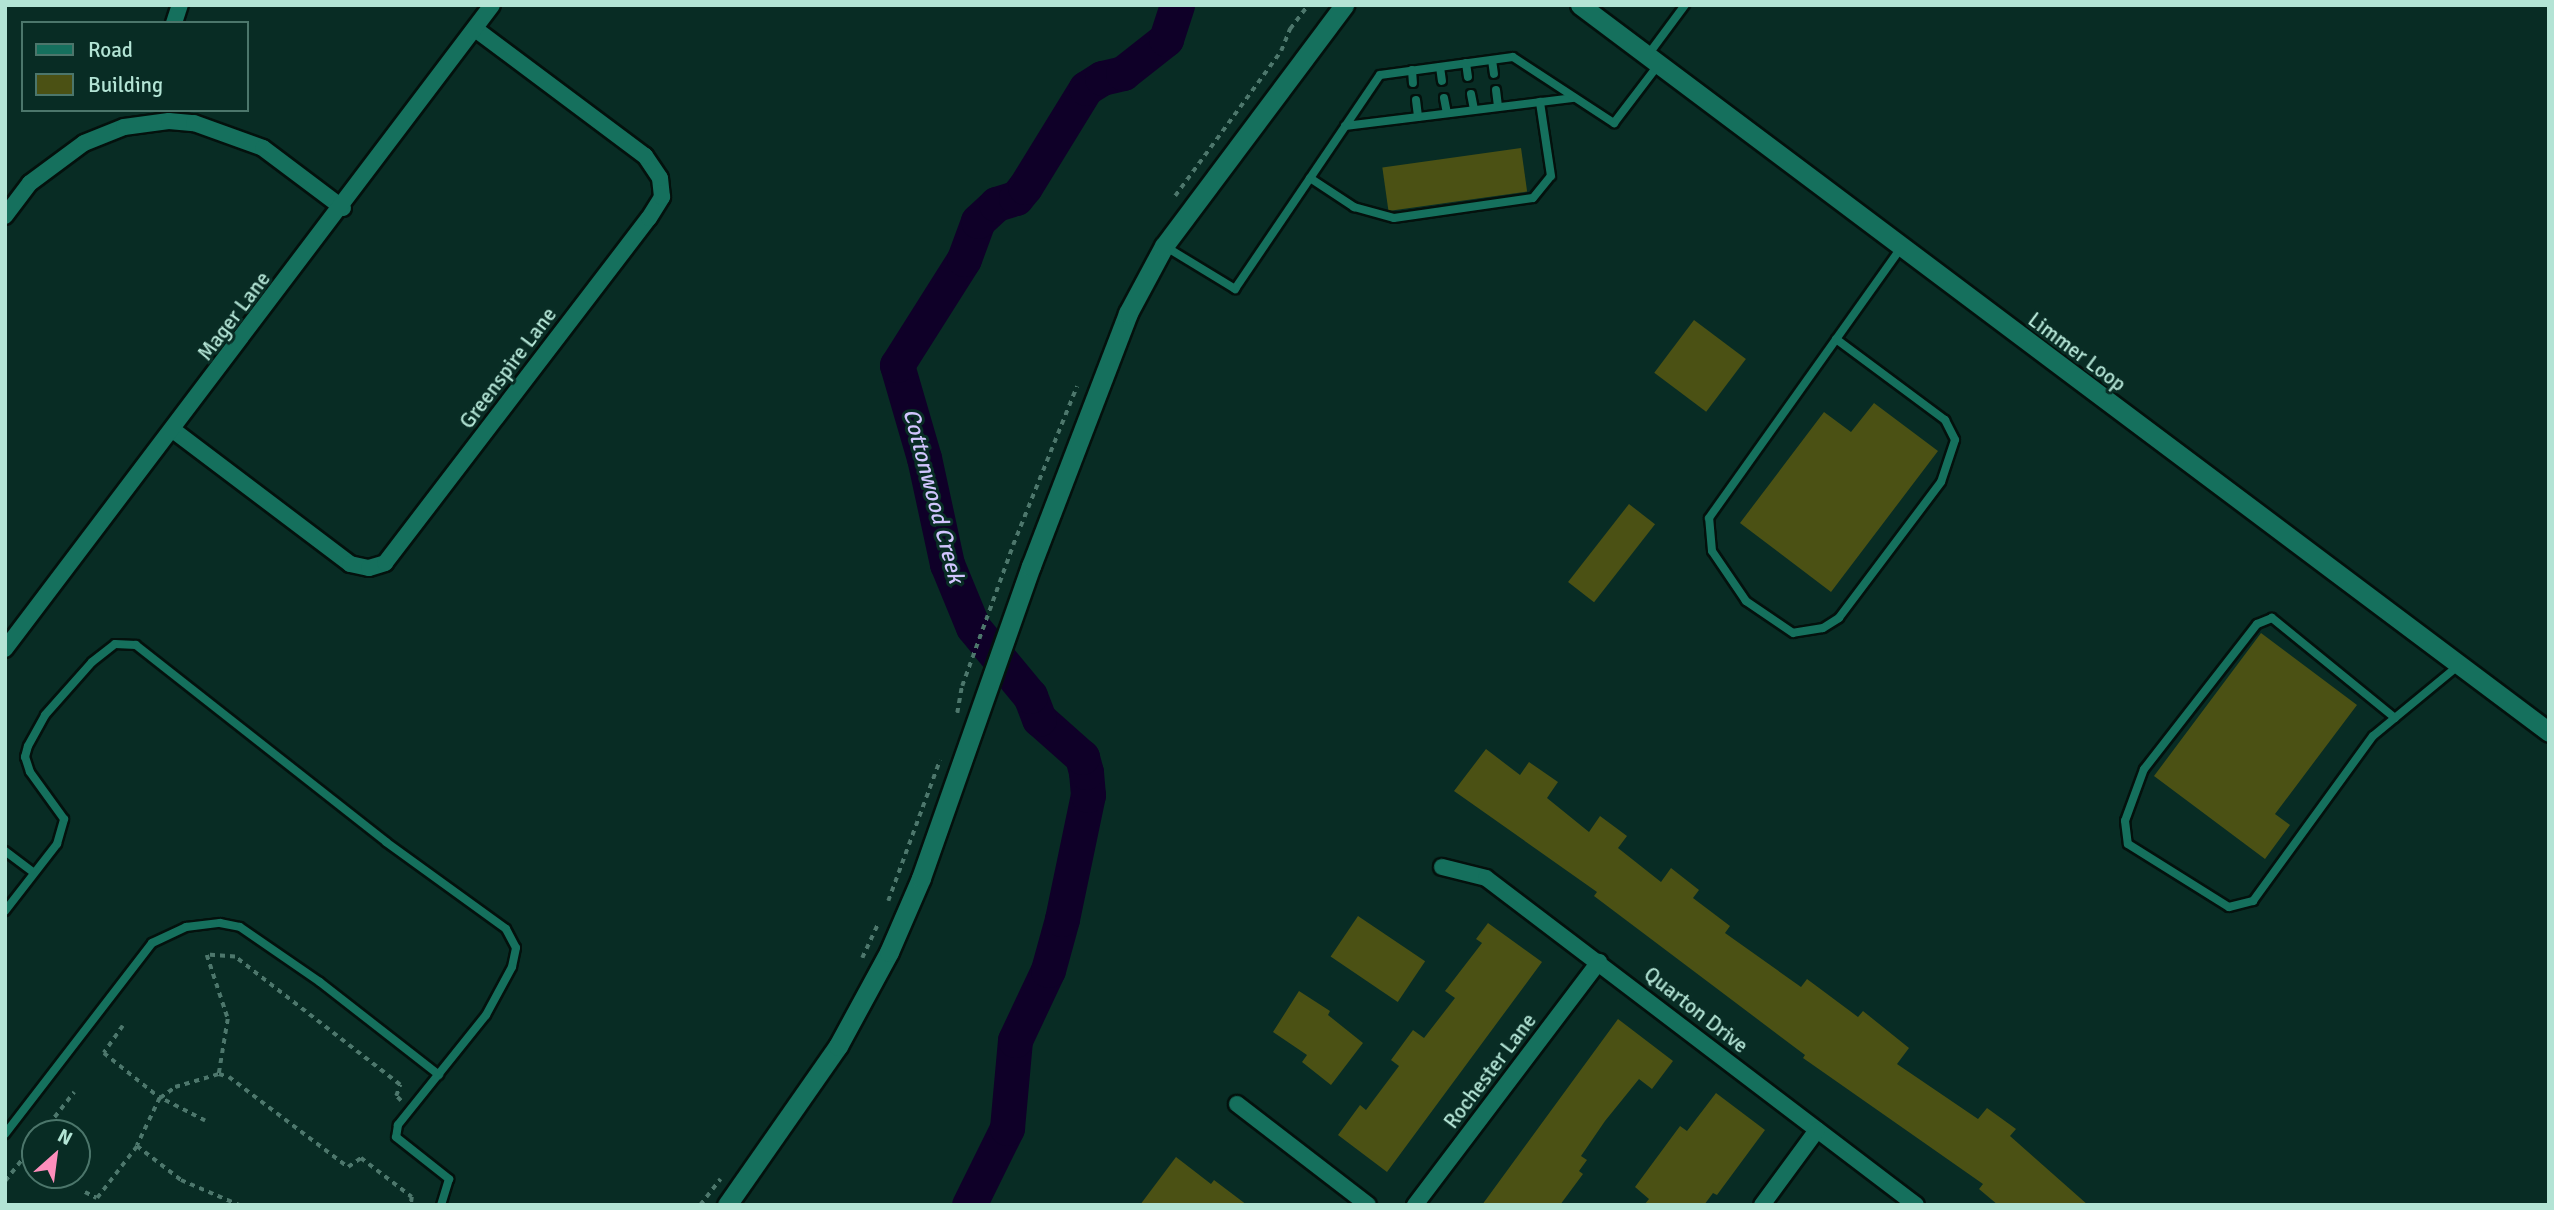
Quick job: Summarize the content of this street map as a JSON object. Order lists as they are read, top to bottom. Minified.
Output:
{"streets":{"main road":["Limmer Loop"],"street":["Mager Lane","Greenspire Lane","Quarton Drive","Rochester Lane"]},"crossings":[["Mager Lane","Greenspire Lane"],["Quarton Drive","Rochester Lane"]],"water":["Cottonwood Creek"],"legend":["Road","Building"],"north":"top right"}
